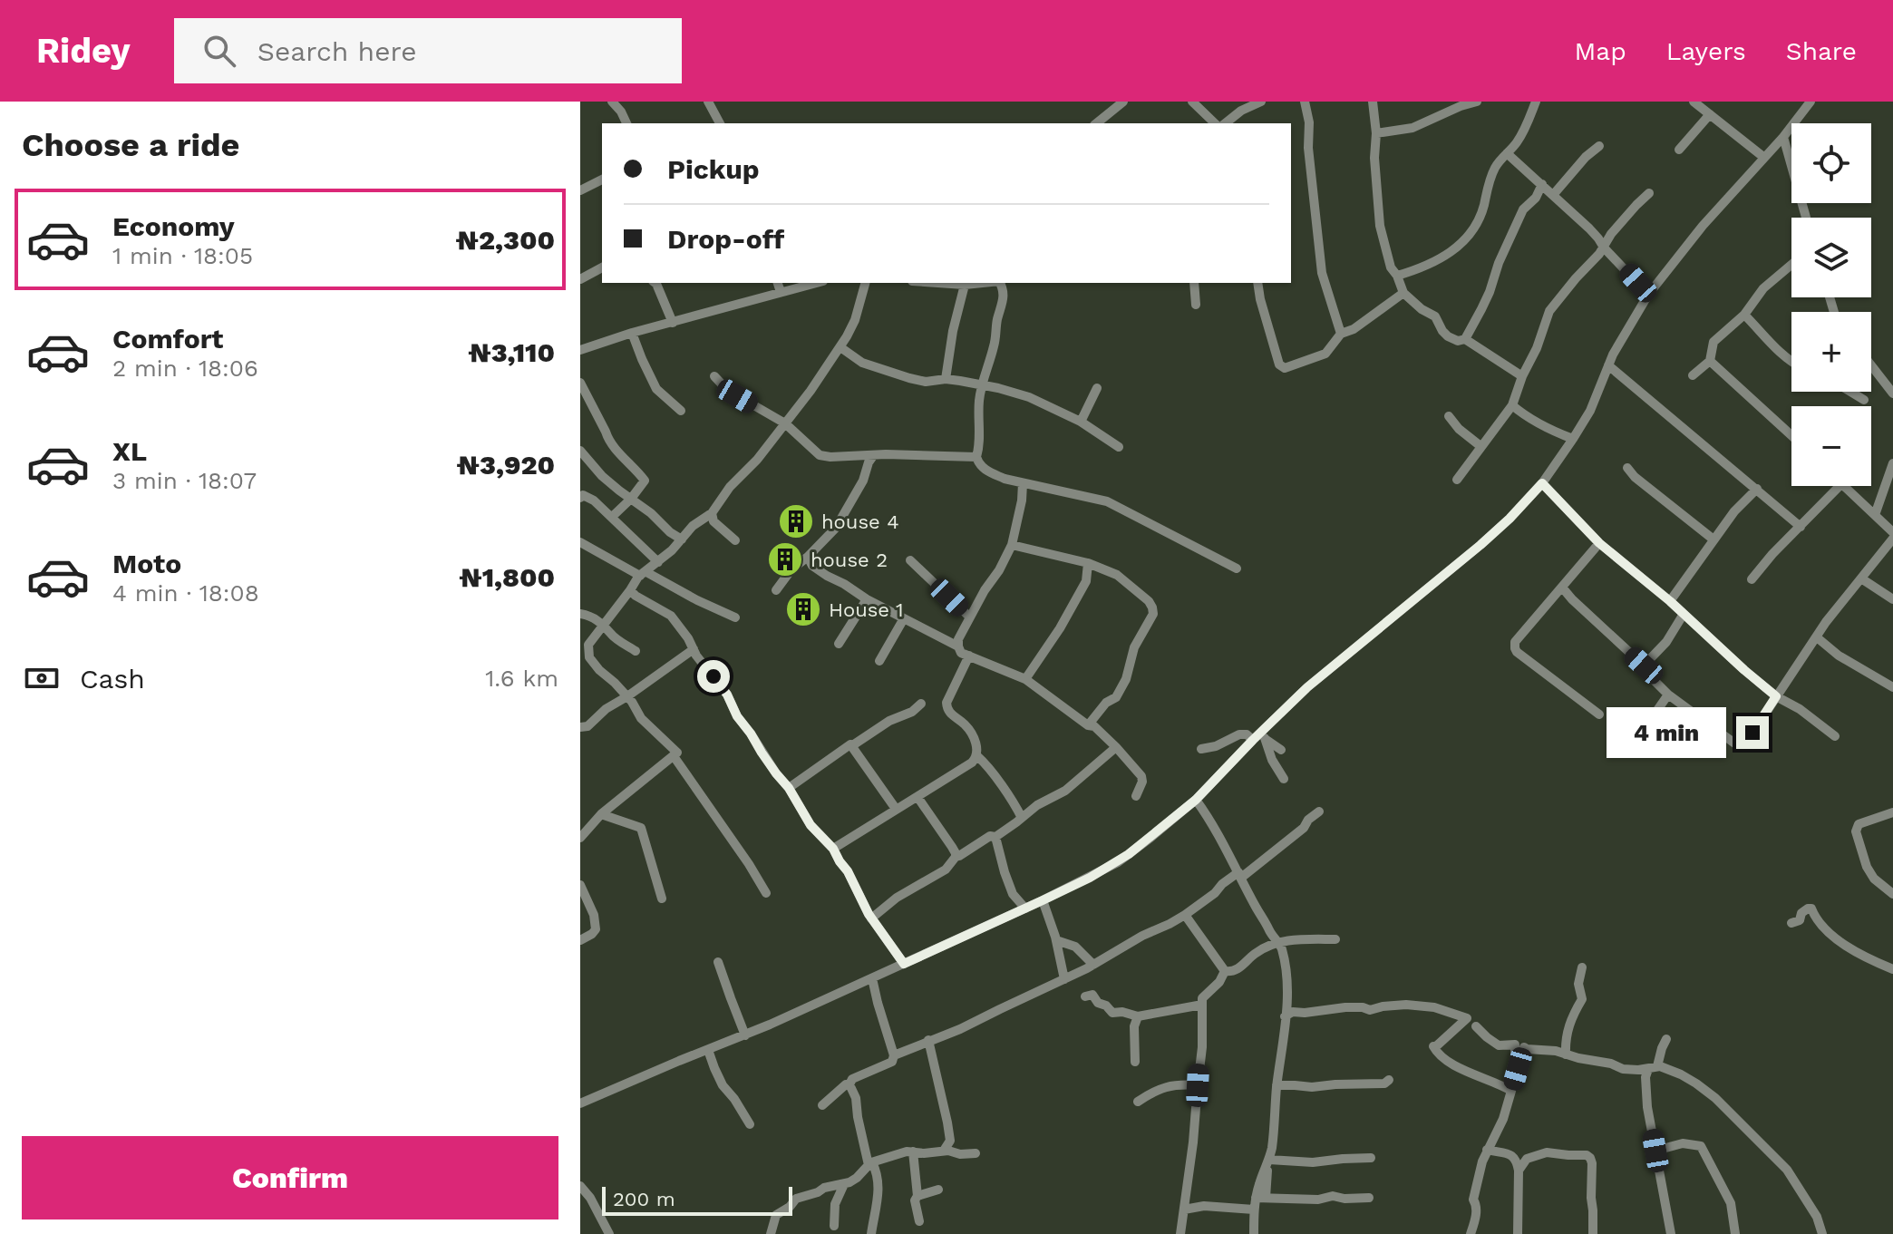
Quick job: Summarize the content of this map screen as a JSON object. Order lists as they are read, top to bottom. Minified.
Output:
{"places":{"building":["house 4","house 2","House 1"]},"scale_bar":"200 m","page":{"header":"Ridey","search":"Search here","nav":["Map","Layers","Share"],"heading":"Choose a ride","map_buttons":["+","−"],"banner":["Pickup","Drop-off"],"list":[{"name":"Economy","note":"1 min · 18:05","value":"₦2,300"},{"name":"Comfort","note":"2 min · 18:06","value":"₦3,110"},{"name":"XL","note":"3 min · 18:07","value":"₦3,920"},{"name":"Moto","note":"4 min · 18:08","value":"₦1,800"}],"pay":["Cash","1.6 km"],"bubble":"4 min","buttons":"Confirm","scale":"200 m"}}
